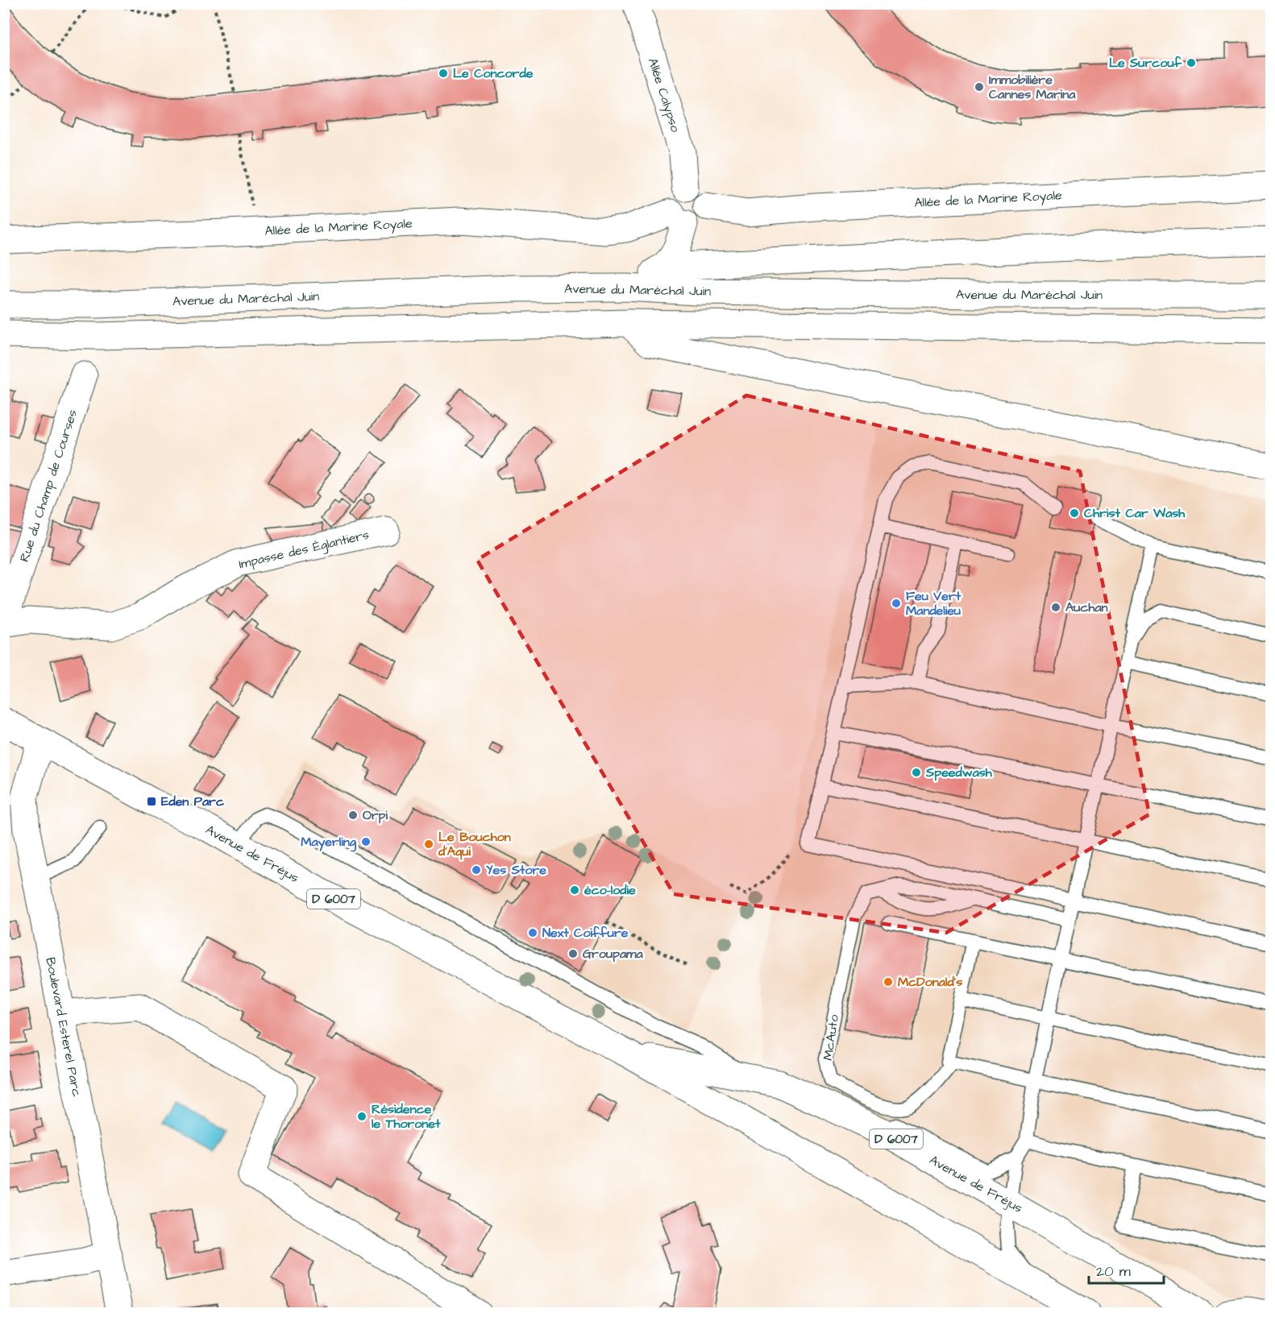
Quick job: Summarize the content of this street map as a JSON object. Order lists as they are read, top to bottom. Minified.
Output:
{"streets":{"main road":["Allée Calypso","Allée de la Marine Royale","Avenue du Maréchal Juin","Rue du Champ de Courses","Impasse des Églantiers","Avenue de Fréjus","D 6007","Boulevard Esterel Parc"],"lane":["McAuto"]},"crossings":[["Allée Calypso","Allée de la Marine Royale"],["Rue du Champ de Courses","Impasse des Églantiers"],["Avenue de Fréjus","Boulevard Esterel Parc"]],"places":{"other":["Le Surcouf","Le Concorde","Immobilière Cannes Marina","Christ Car Wash","Feu Vert Mandelieu","Auchan","Speedwash","Orpi","Mayerling","Le Bouchon d'Aqui","Yes Store","éco-lodie","Next Coiffure","Groupama","McDonald's","Résidence le Thoronet"],"transit":["Eden Parc"]},"scale_bar":"20 m"}
